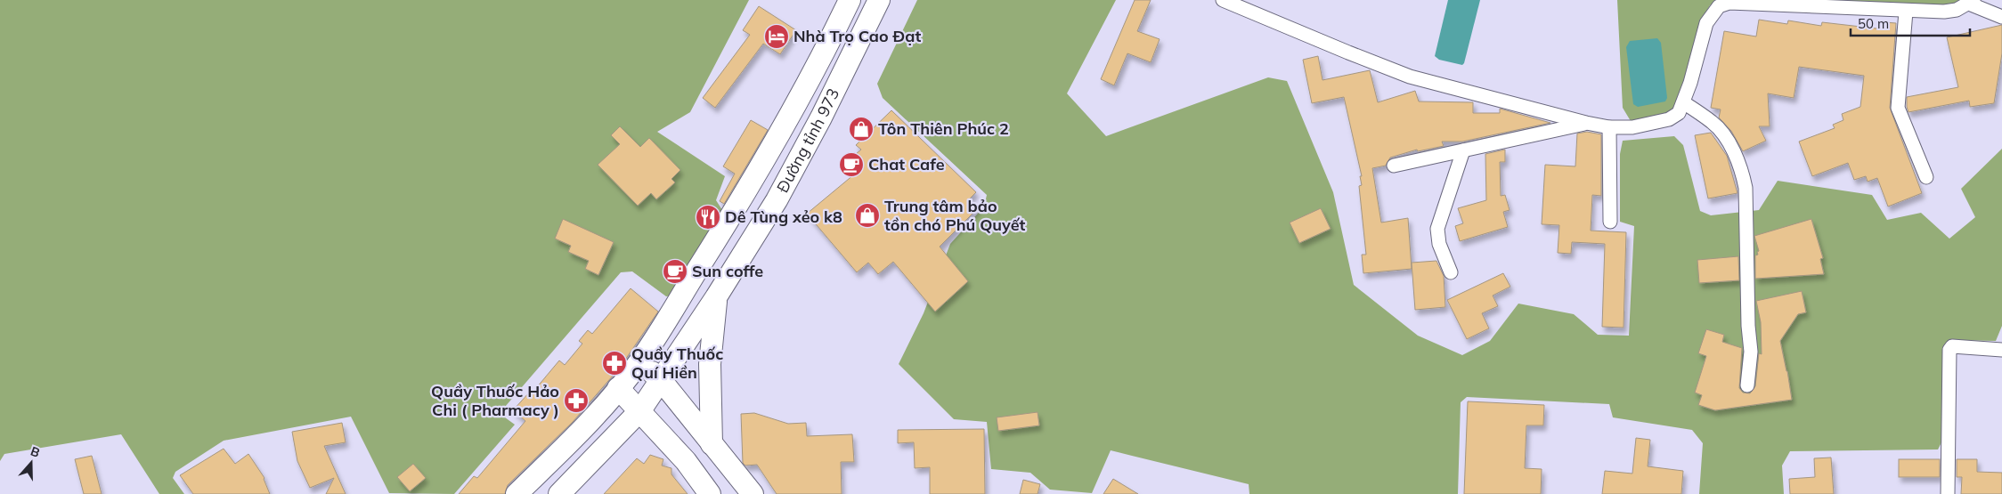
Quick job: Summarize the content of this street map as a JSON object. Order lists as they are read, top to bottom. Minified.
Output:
{"streets":{"main road":["Đường tỉnh 973"]},"places":{"hotel":["Nhà Trọ Cao Đạt"],"shop":["Tôn Thiên Phúc 2","Trung tâm bảo tồn chó Phú Quyết"],"cafe":["Chat Cafe","Sun coffe"],"restaurant":["Dê Tùng xẻo k8"],"pharmacy":["Quầy Thuốc Quí Hiền","Quầy Thuốc Hảo Chi ( Pharmacy )"]},"scale_bar":"50 m","north":"top"}
